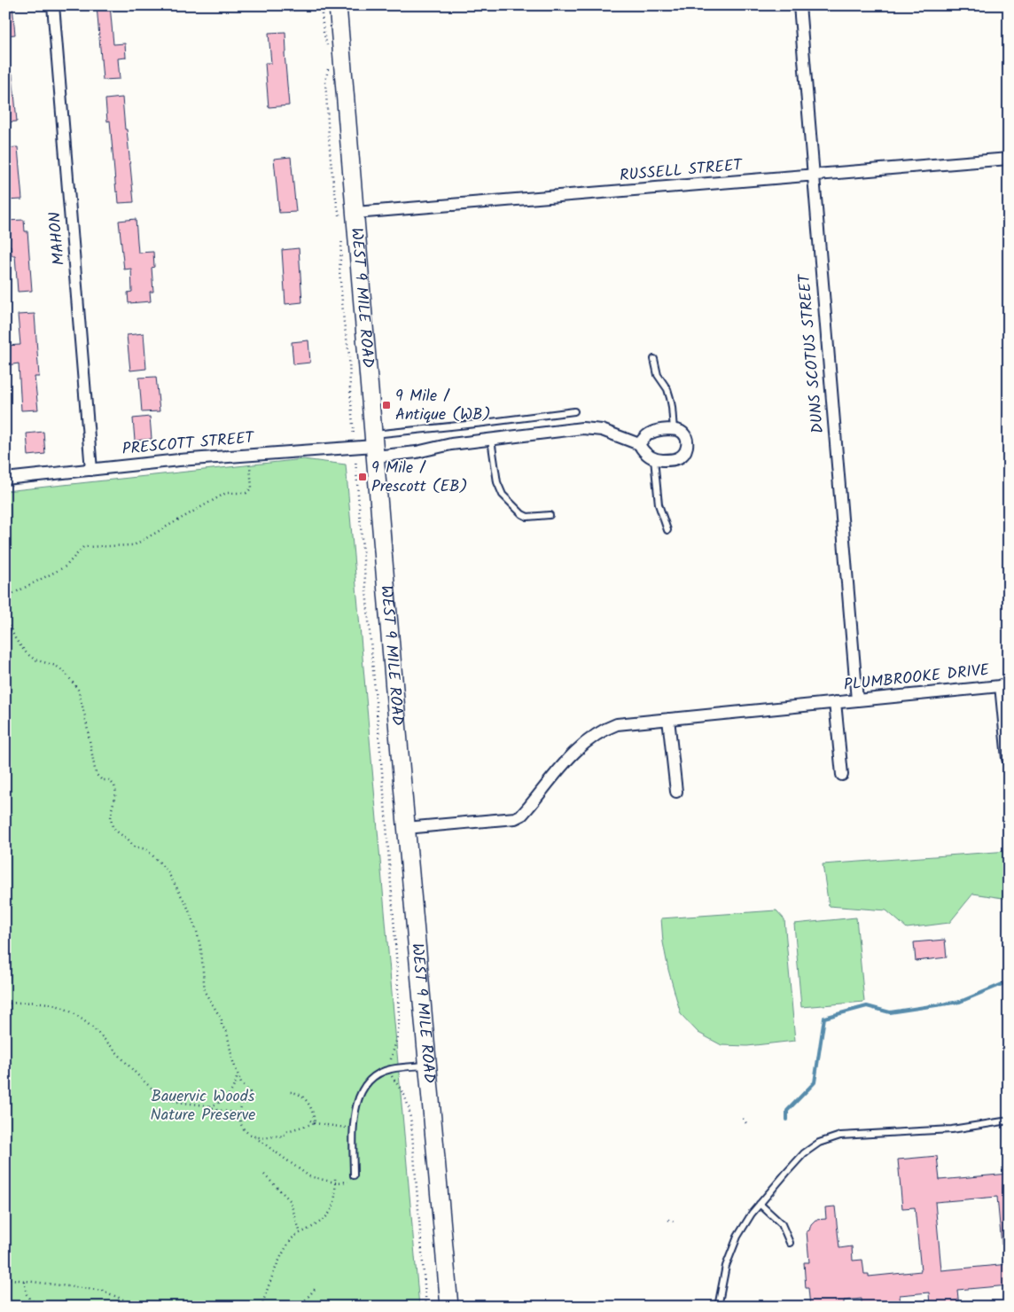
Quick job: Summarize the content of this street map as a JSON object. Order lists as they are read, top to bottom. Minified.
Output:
{"streets":{"main road":["WEST 9 MILE ROAD"],"street":["RUSSELL STREET","MAHON","DUNS SCOTUS STREET","PRESCOTT STREET","PLUMBROOKE DRIVE"]},"crossings":[["RUSSELL STREET","WEST 9 MILE ROAD"],["RUSSELL STREET","DUNS SCOTUS STREET"],["MAHON","PRESCOTT STREET"],["WEST 9 MILE ROAD","PRESCOTT STREET"],["WEST 9 MILE ROAD","PLUMBROOKE DRIVE"],["DUNS SCOTUS STREET","PLUMBROOKE DRIVE"]],"parks":["Bauervic Woods Nature Preserve"],"places":{"transit":["9 Mile / Antique (WB)","9 Mile / Prescott (EB)"]}}
